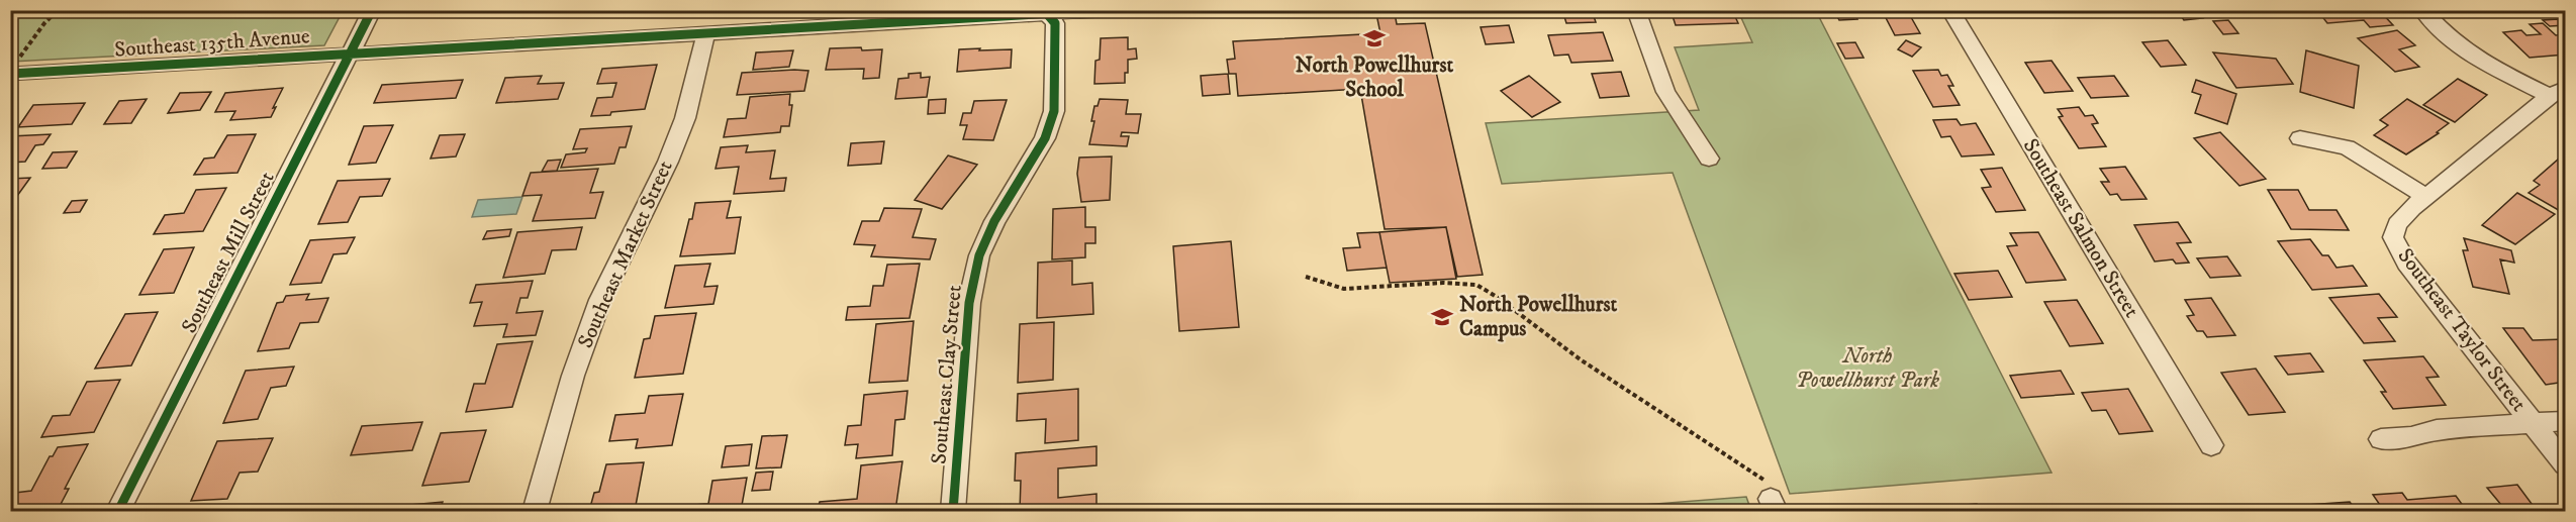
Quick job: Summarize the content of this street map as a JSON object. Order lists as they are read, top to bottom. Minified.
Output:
{"streets":{"street":["Southeast 135th Avenue","Southeast Salmon Street","Southeast Mill Street","Southeast Market Street","Southeast Taylor Street","Southeast Clay Street"]},"crossings":[["Southeast 135th Avenue","Southeast Mill Street"],["Southeast 135th Avenue","Southeast Market Street"],["Southeast 135th Avenue","Southeast Clay Street"]],"parks":["North Powellhurst Park"],"places":{"school or university":["North Powellhurst School","North Powellhurst Campus"]}}
